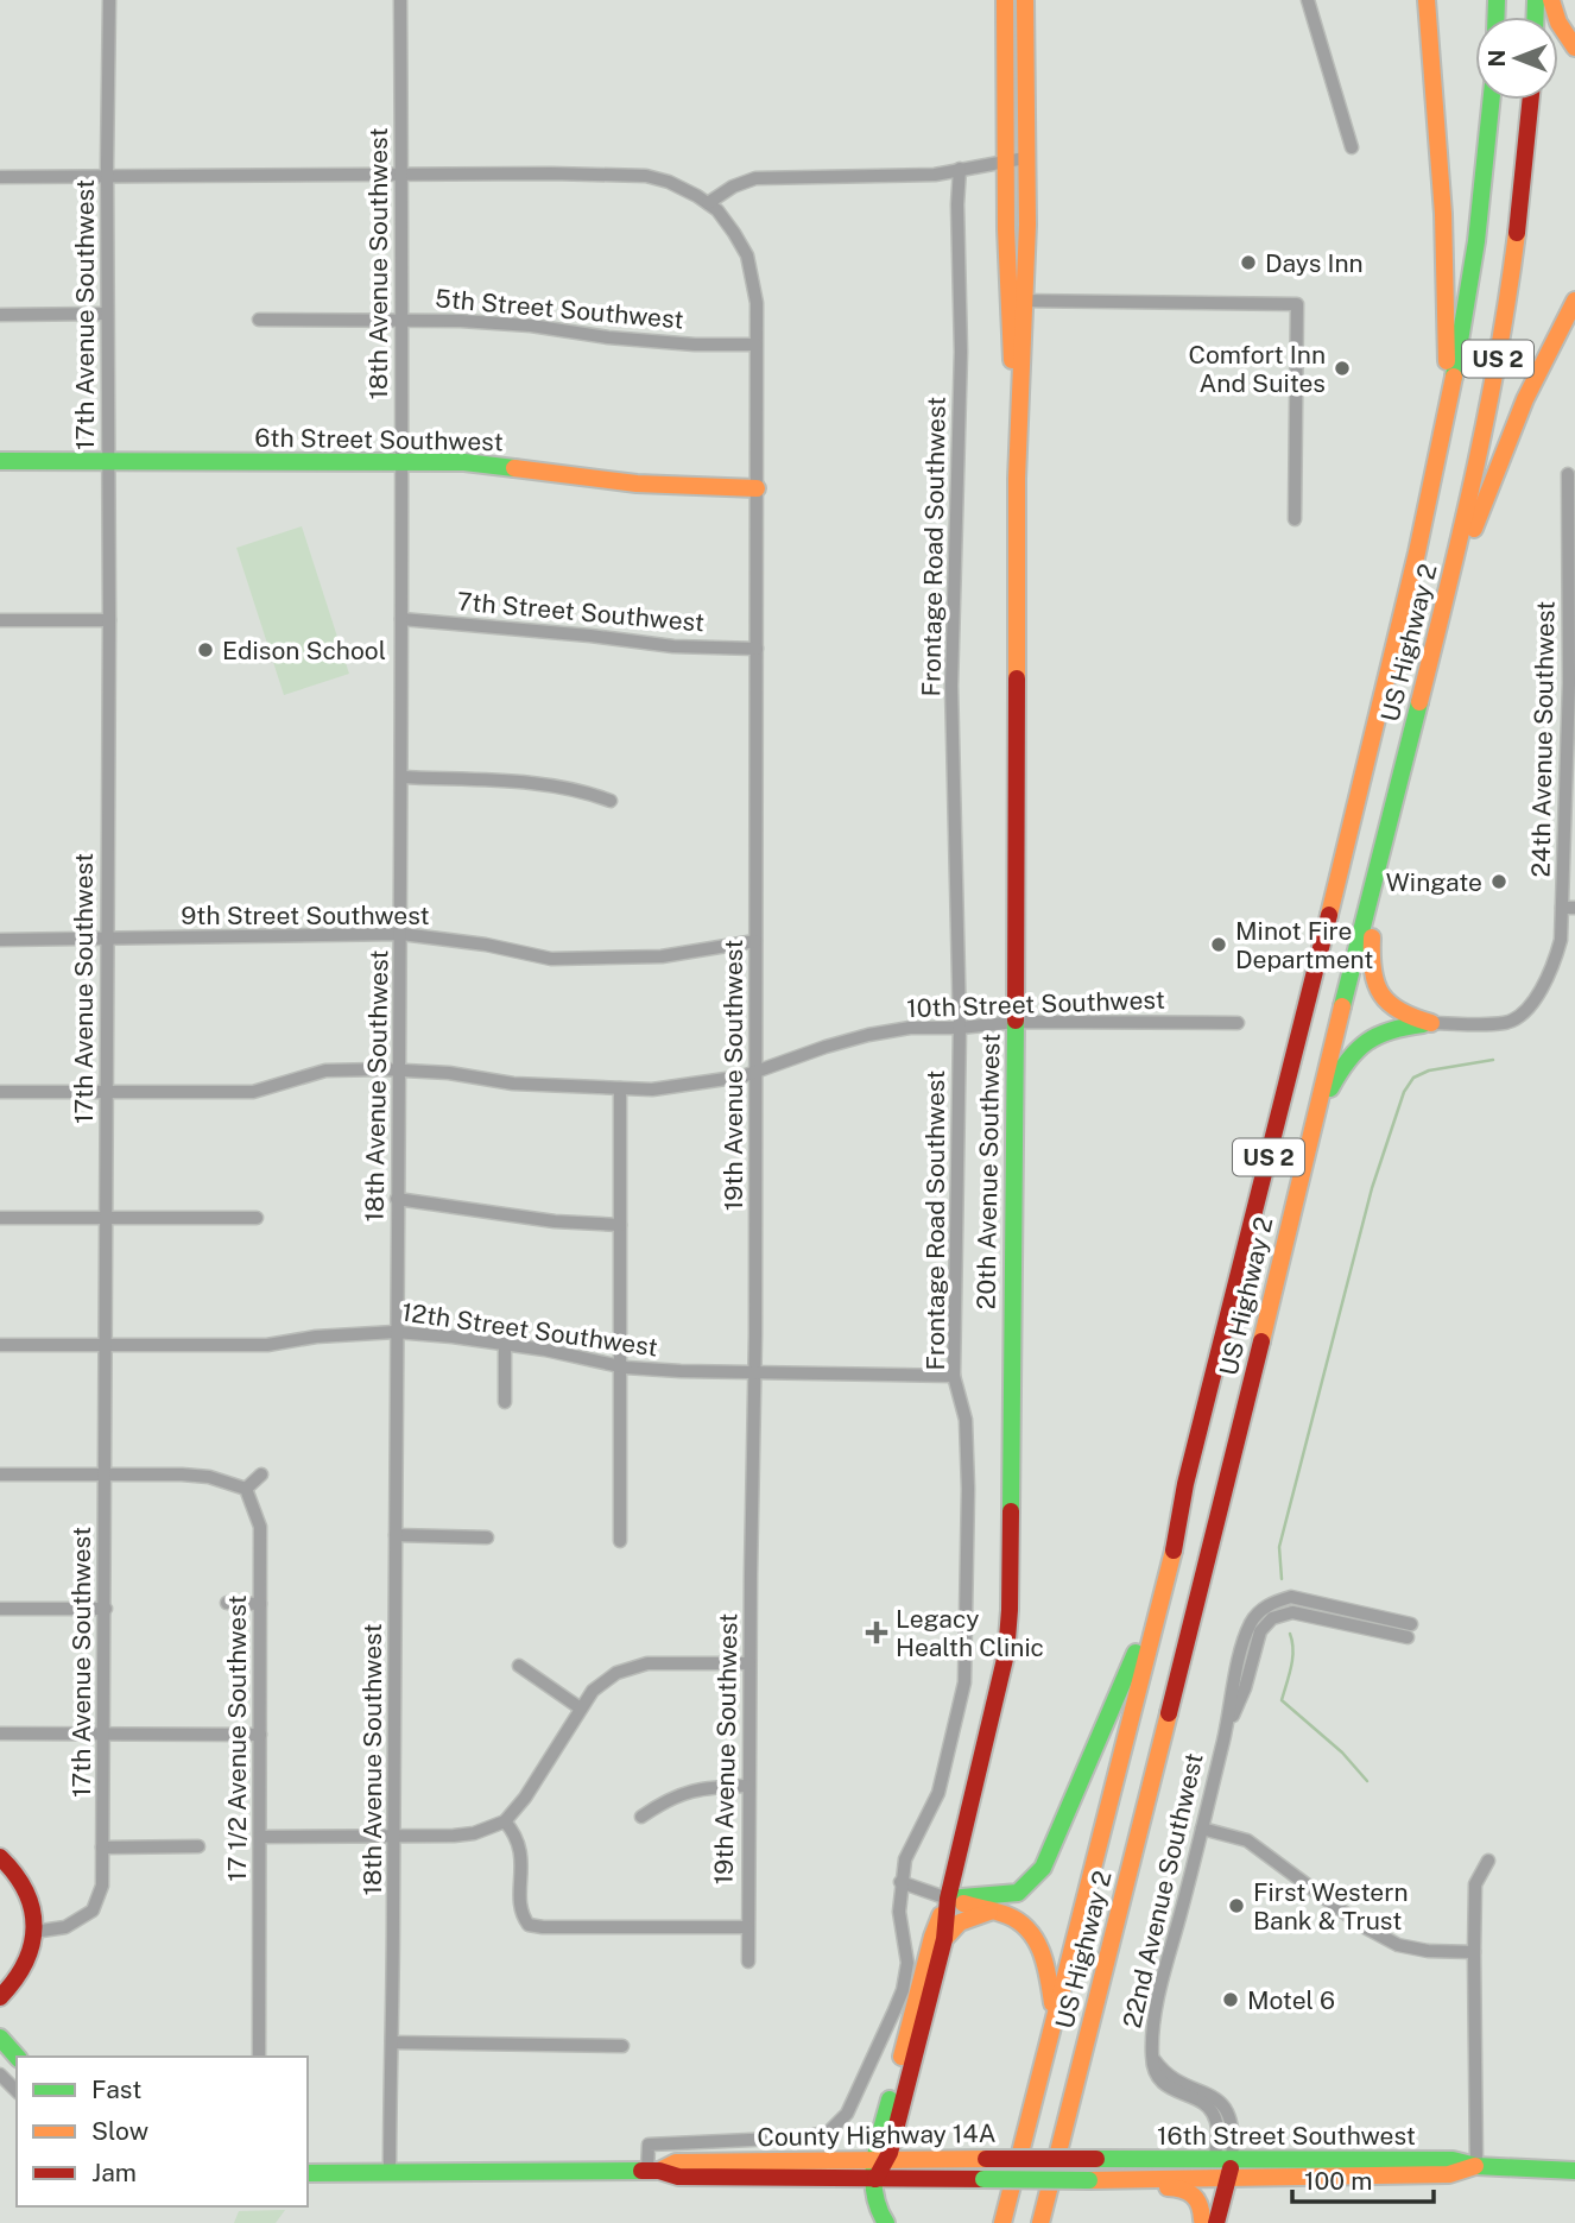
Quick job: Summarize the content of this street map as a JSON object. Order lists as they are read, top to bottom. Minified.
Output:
{"streets":{"main road":["US 2","6th Street Southwest","US Highway 2","20th Avenue Southwest","22nd Avenue Southwest","County Highway 14A","16th Street Southwest"],"street":["18th Avenue Southwest","5th Street Southwest","17th Avenue Southwest","Frontage Road Southwest","7th Street Southwest","24th Avenue Southwest","9th Street Southwest","10th Street Southwest","19th Avenue Southwest","12th Street Southwest","17 1/2 Avenue Southwest"]},"crossings":[["18th Avenue Southwest","5th Street Southwest"],["18th Avenue Southwest","6th Street Southwest"],["18th Avenue Southwest","7th Street Southwest"],["18th Avenue Southwest","9th Street Southwest"],["18th Avenue Southwest","10th Street Southwest"],["18th Avenue Southwest","12th Street Southwest"],["18th Avenue Southwest","County Highway 14A"],["5th Street Southwest","19th Avenue Southwest"],["17th Avenue Southwest","6th Street Southwest"],["17th Avenue Southwest","9th Street Southwest"],["17th Avenue Southwest","10th Street Southwest"],["17th Avenue Southwest","12th Street Southwest"],["6th Street Southwest","19th Avenue Southwest"],["Frontage Road Southwest","10th Street Southwest"],["Frontage Road Southwest","12th Street Southwest"],["Frontage Road Southwest","County Highway 14A"],["7th Street Southwest","19th Avenue Southwest"],["9th Street Southwest","19th Avenue Southwest"],["10th Street Southwest","19th Avenue Southwest"],["10th Street Southwest","20th Avenue Southwest"],["19th Avenue Southwest","12th Street Southwest"],["20th Avenue Southwest","County Highway 14A"],["22nd Avenue Southwest","16th Street Southwest"],["County Highway 14A","16th Street Southwest"]],"places":{"other":["Days Inn","Comfort Inn And Suites","Edison School","Wingate","Minot Fire Department","First Western Bank & Trust","Motel 6"],"health":["Legacy Health Clinic"]},"legend":["Fast","Slow","Jam"],"scale_bar":"100 m","north":"left"}
